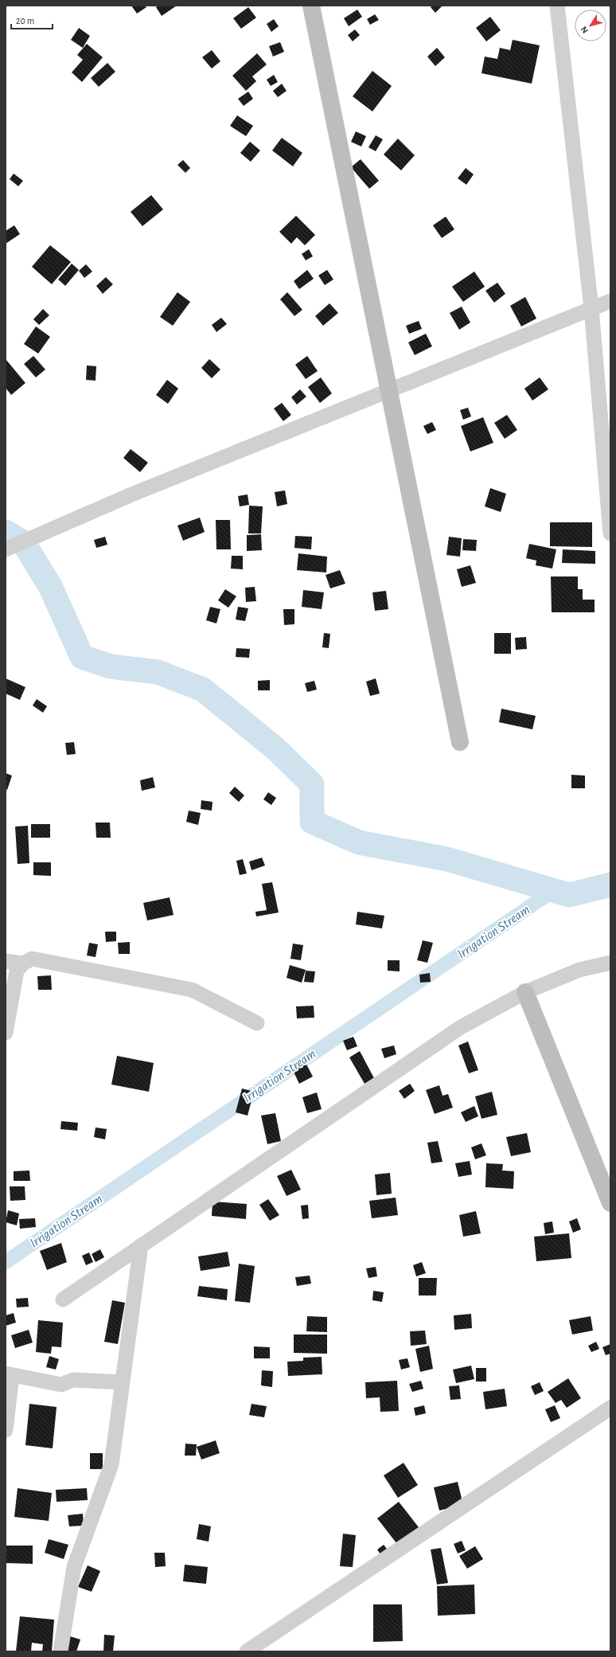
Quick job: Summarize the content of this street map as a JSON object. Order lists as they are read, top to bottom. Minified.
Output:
{"water":["Irrigation Stream"],"scale_bar":"20 m","north":"bottom left"}
